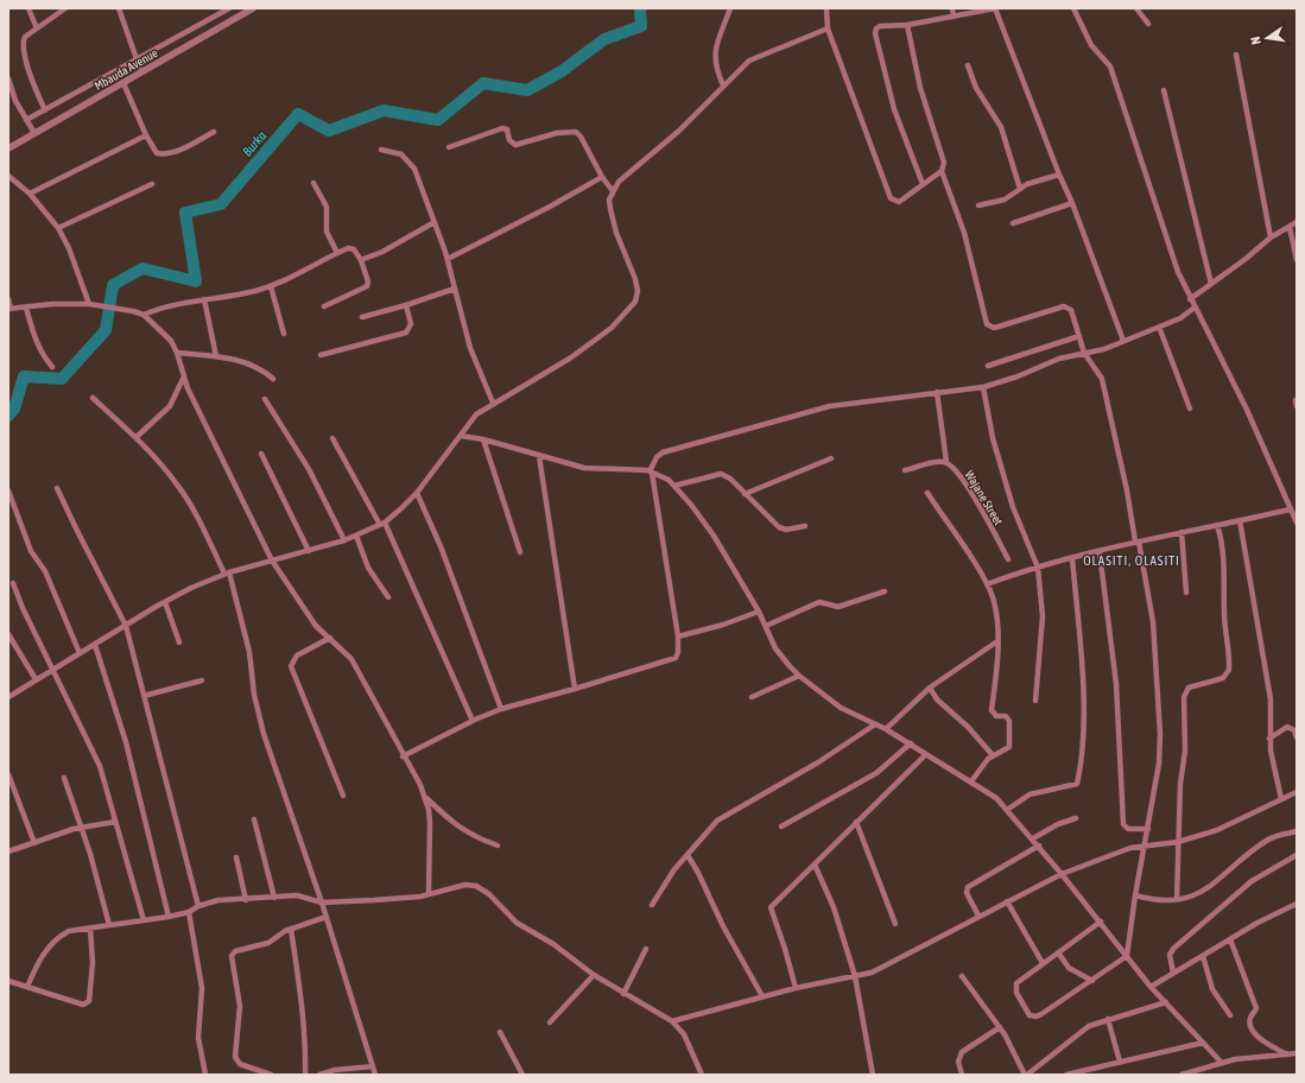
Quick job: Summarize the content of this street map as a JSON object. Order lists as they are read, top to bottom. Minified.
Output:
{"streets":{"street":["Mbauda Avenue","Wajane Street"]},"districts":["OLASITI, OLASITI"],"water":["Burka"],"north":"left"}
